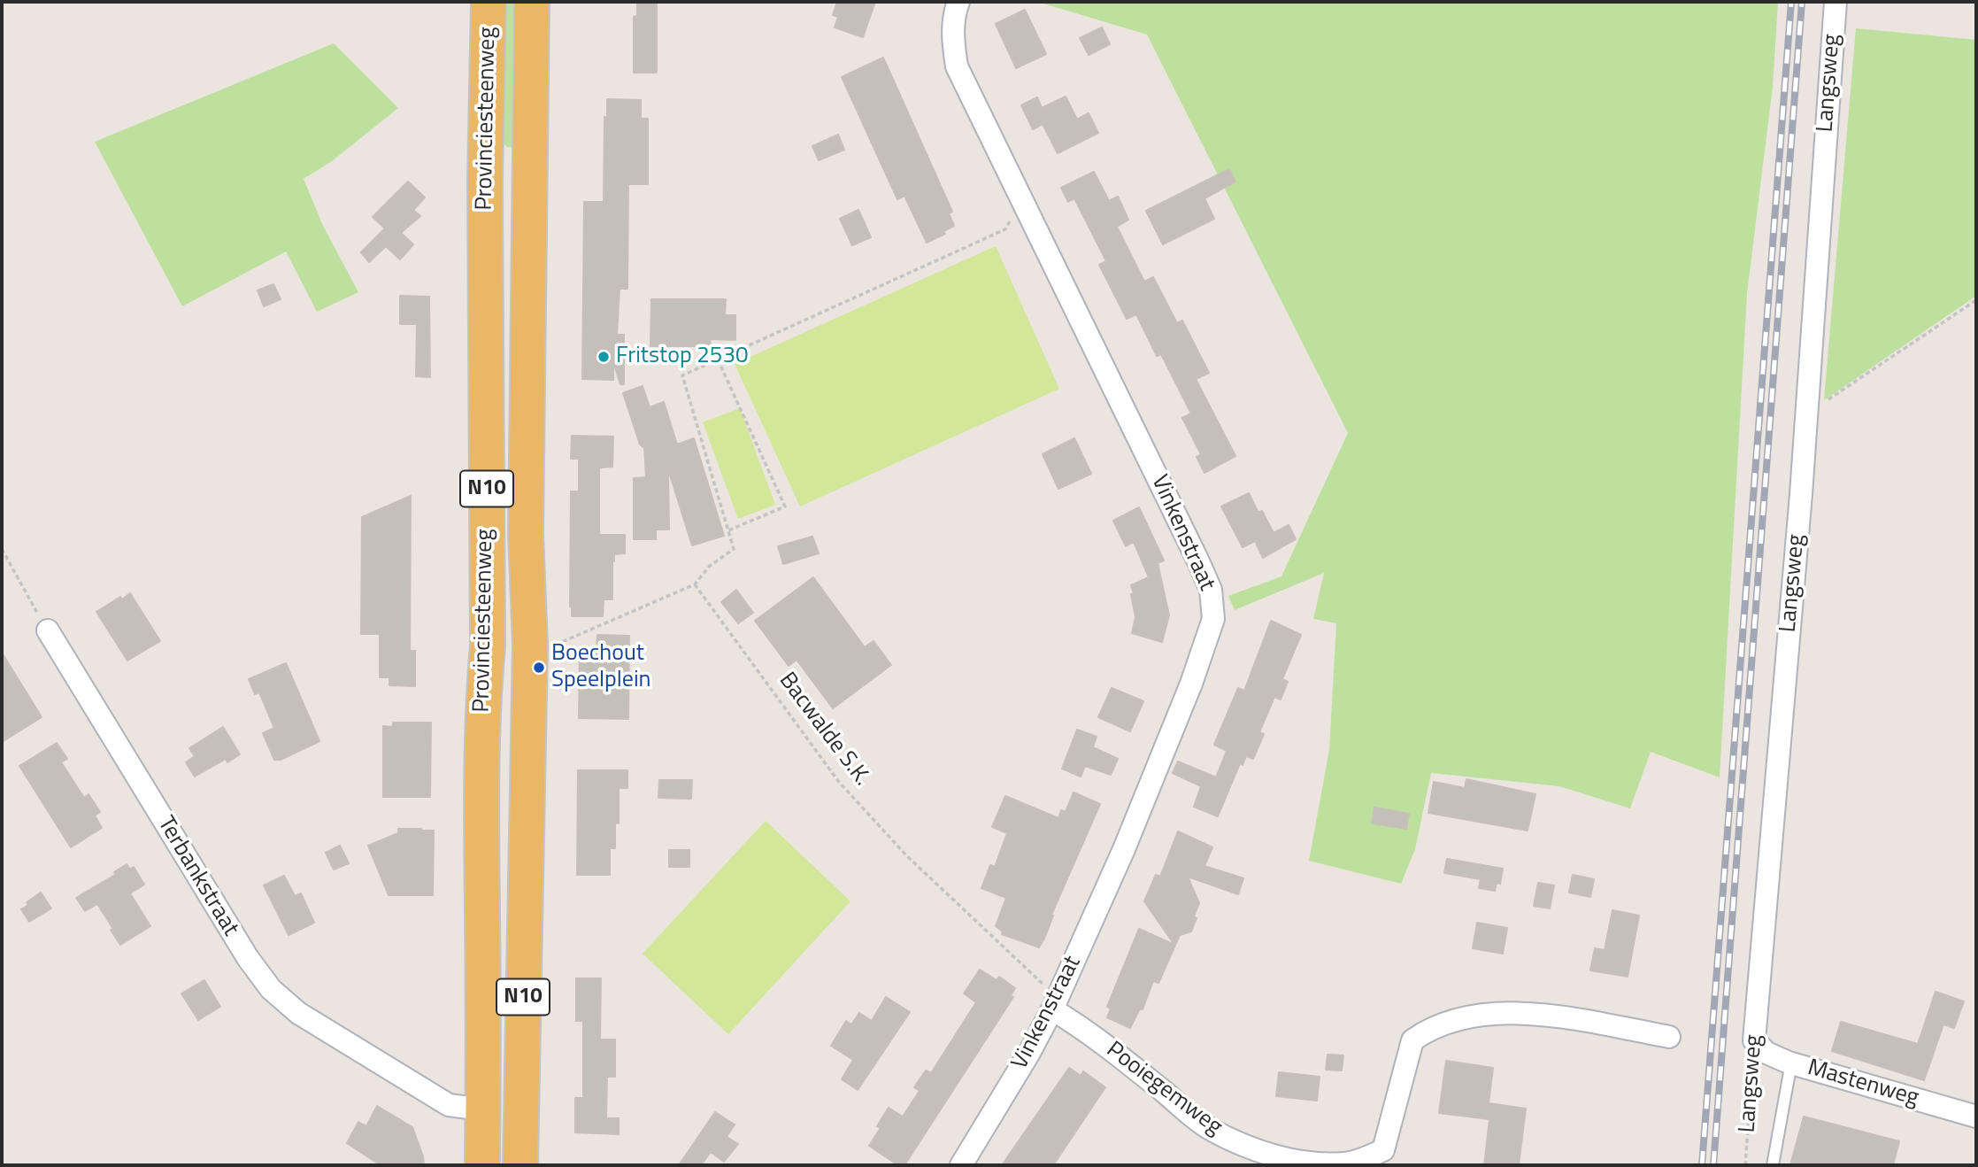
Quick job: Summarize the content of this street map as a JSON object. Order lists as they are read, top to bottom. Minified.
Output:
{"streets":{"main road":["Provinciesteenweg","N10"],"street":["Langsweg","Vinkenstraat","Terbankstraat","Mastenweg","Pooiegemweg"],"path":["Bacwalde S.K."]},"crossings":[["Langsweg","Mastenweg"],["Provinciesteenweg","Terbankstraat"],["Vinkenstraat","Bacwalde S.K."],["Vinkenstraat","Pooiegemweg"],["Bacwalde S.K.","Pooiegemweg"]],"places":["Fritstop 2530","Boechout Speelplein"]}
